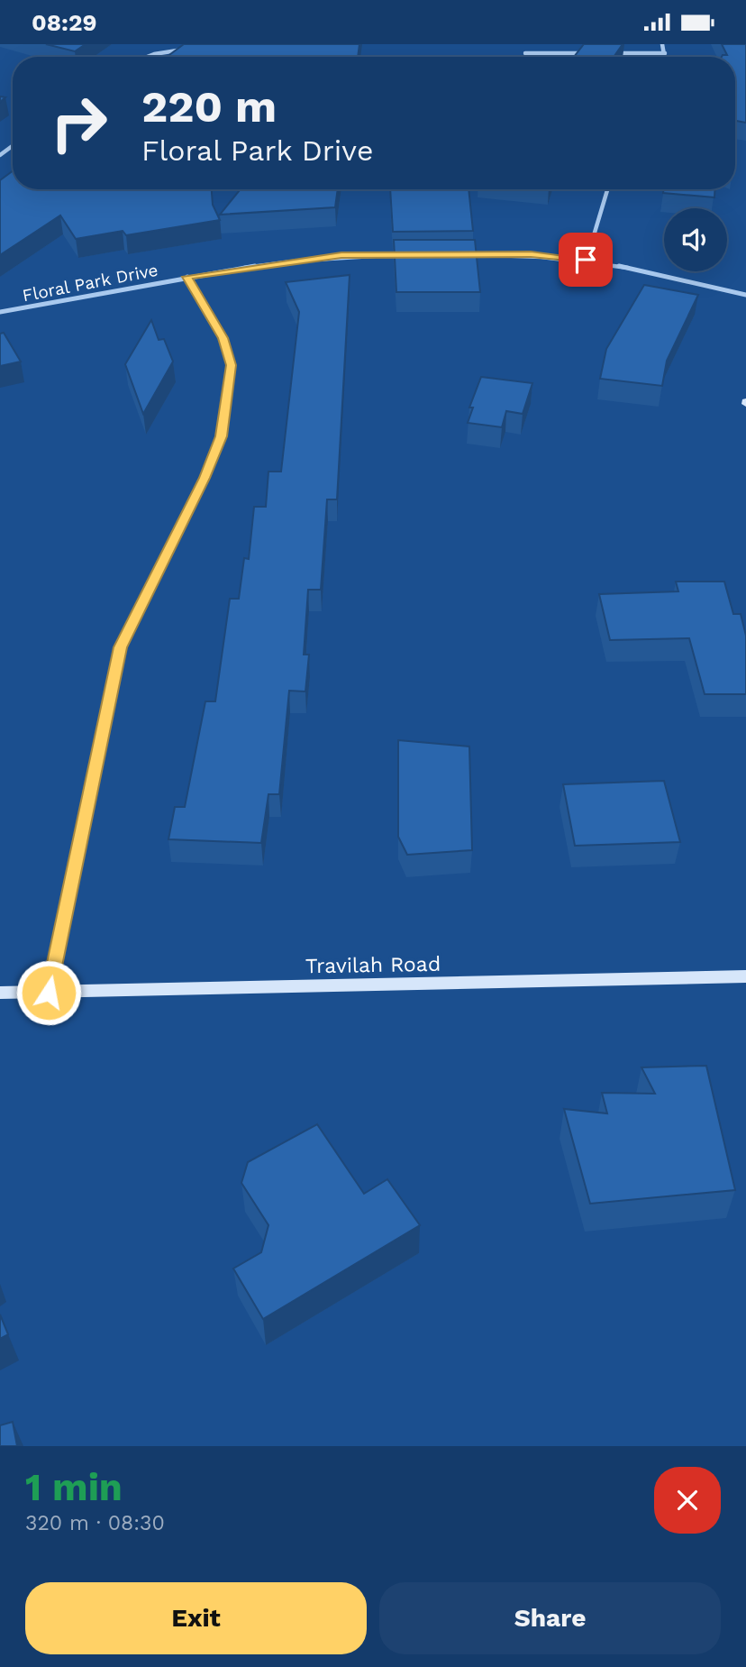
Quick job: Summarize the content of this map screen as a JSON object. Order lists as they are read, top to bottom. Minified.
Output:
{"streets":{"main road":["Travilah Road"],"street":["Floral Park Drive"]},"page":{"status":"08:29","turn":["220 m","Floral Park Drive"],"heading":["1 min","320 m · 08:30"],"buttons":["Exit","Share"]}}
